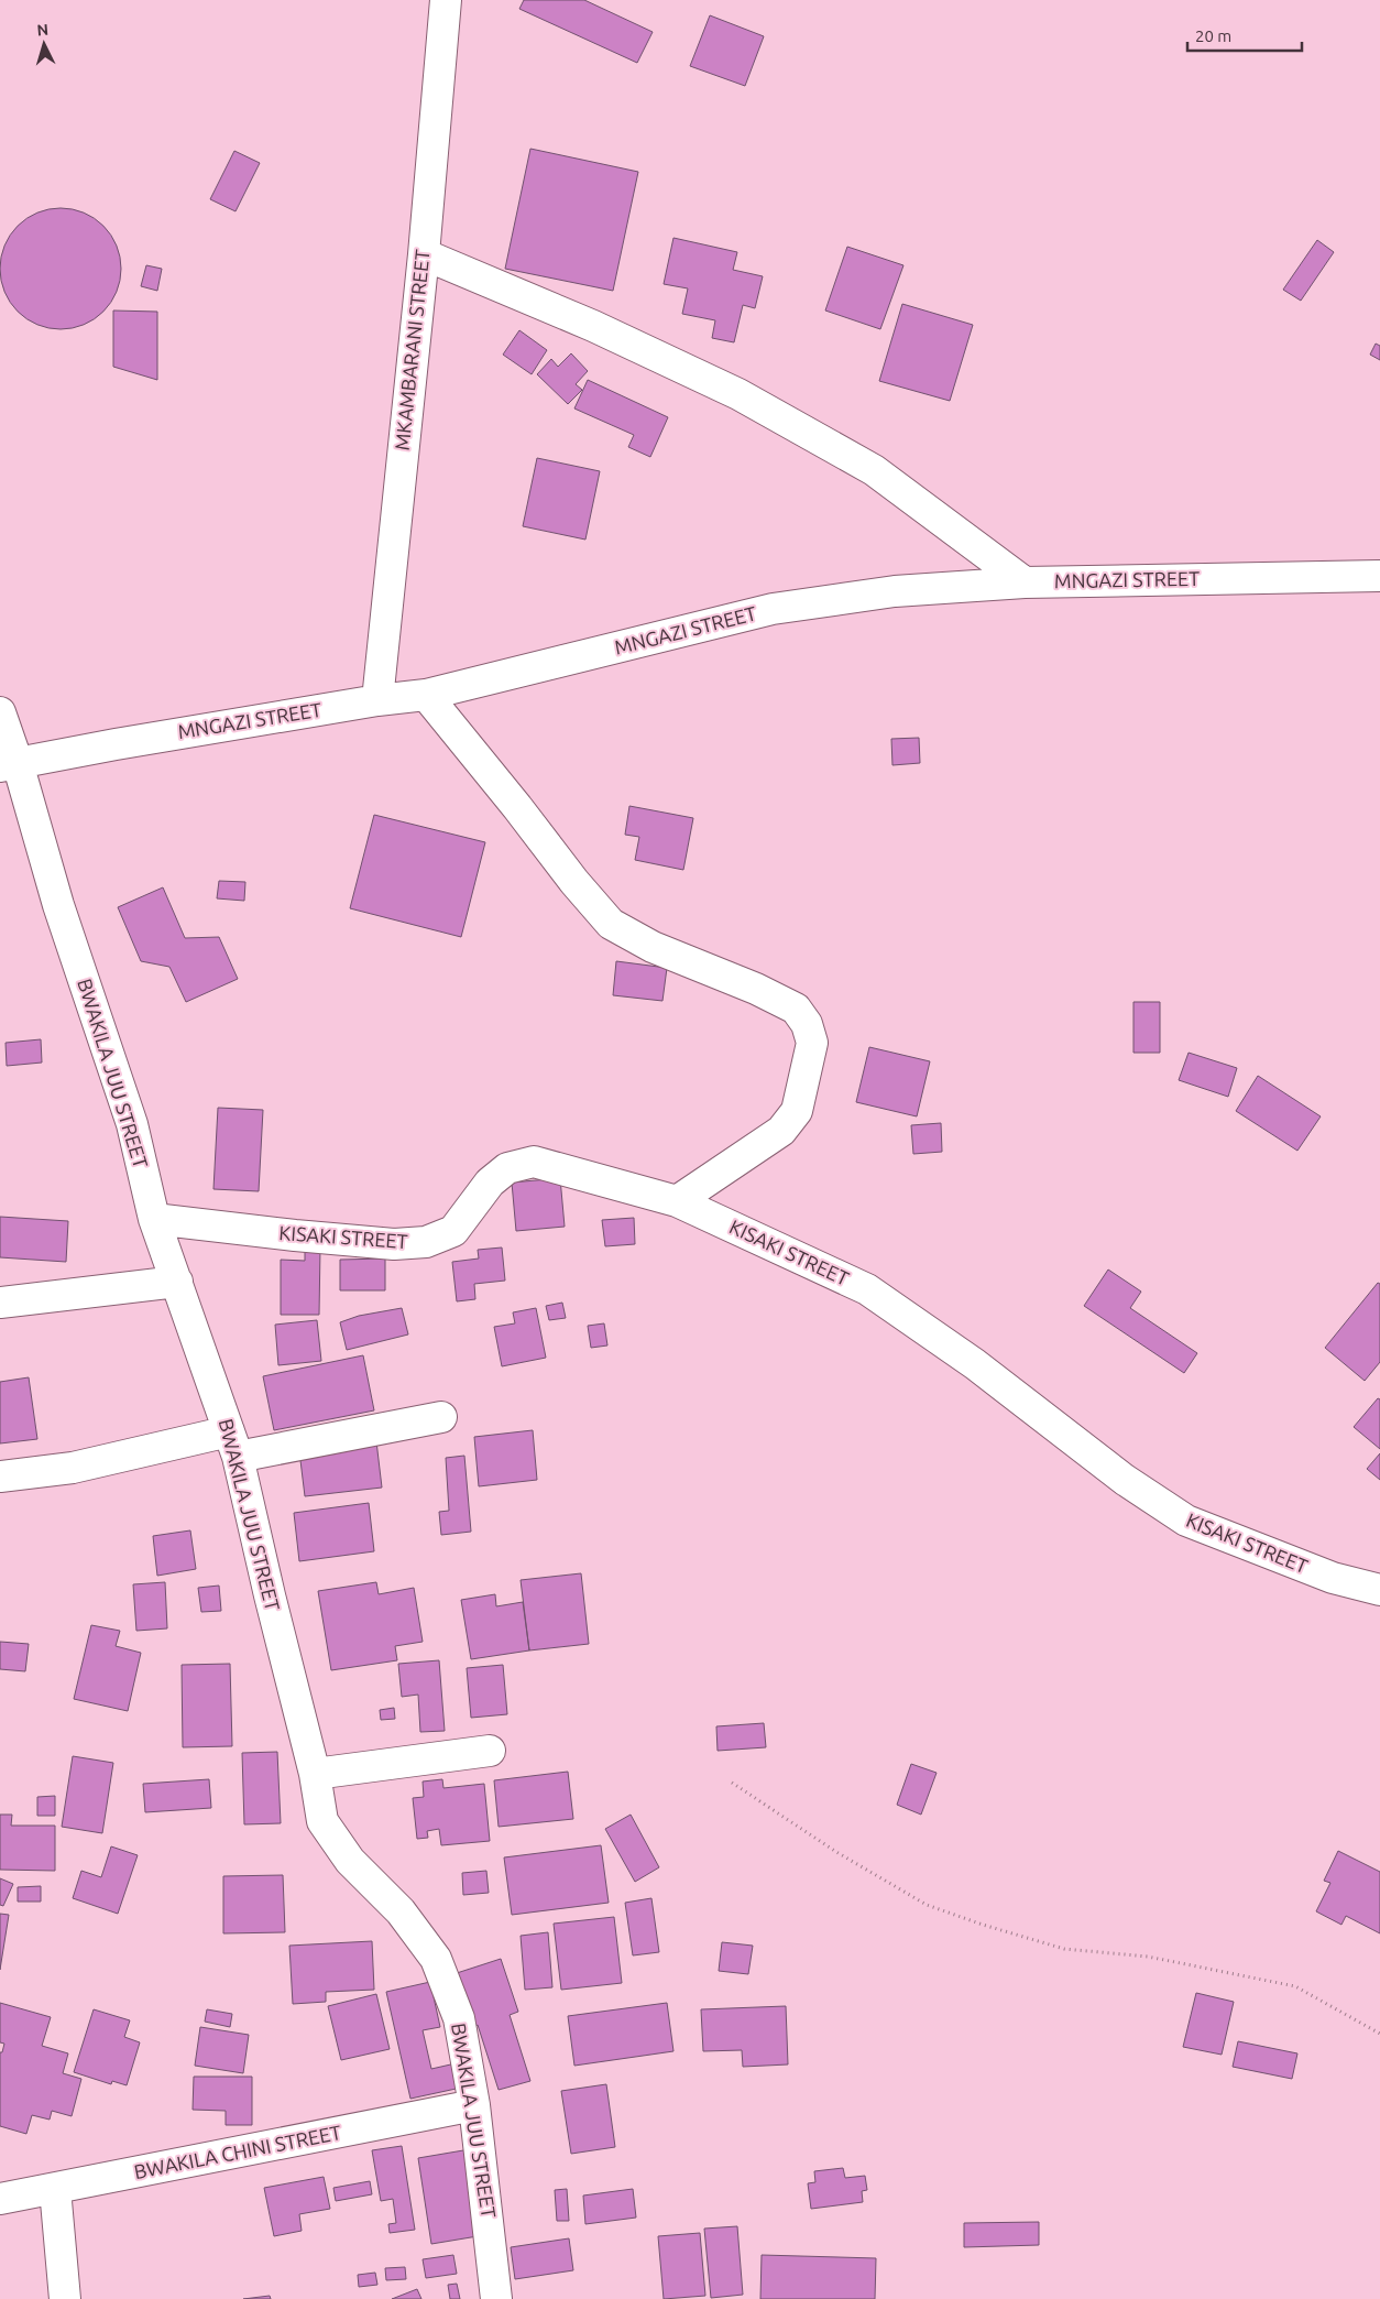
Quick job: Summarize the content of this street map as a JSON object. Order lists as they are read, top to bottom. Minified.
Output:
{"streets":{"street":["MKAMBARANI STREET","MNGAZI STREET","BWAKILA JUU STREET","KISAKI STREET","BWAKILA CHINI STREET"]},"crossings":[["MKAMBARANI STREET","MNGAZI STREET"],["MNGAZI STREET","BWAKILA JUU STREET"],["BWAKILA JUU STREET","KISAKI STREET"],["BWAKILA JUU STREET","BWAKILA CHINI STREET"]],"scale_bar":"20 m","north":"top"}
